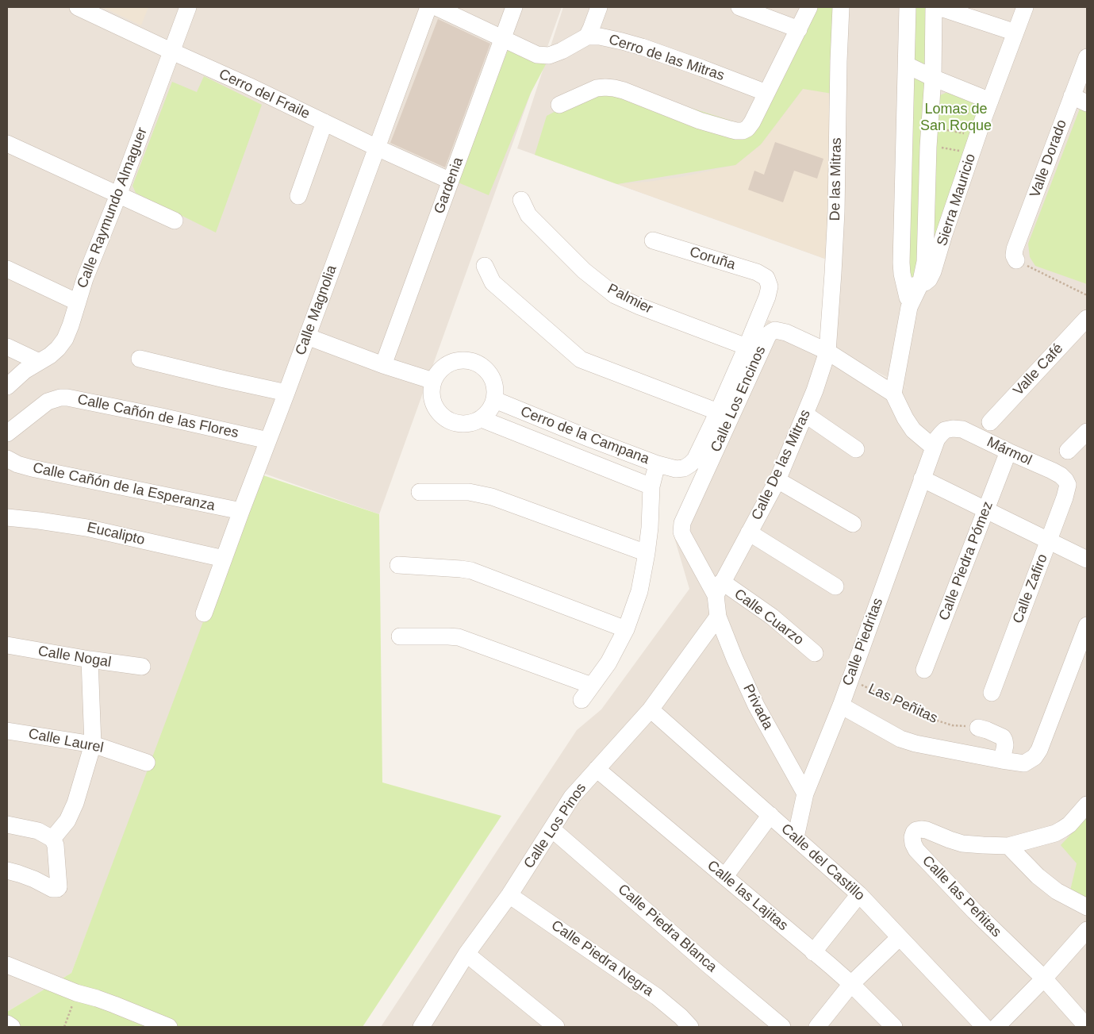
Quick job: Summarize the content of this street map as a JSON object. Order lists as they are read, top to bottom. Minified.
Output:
{"streets":{"street":["Cerro de las Mitras","Cerro del Fraile","Valle Dorado","De las Mitras","Gardenia","Sierra Mauricio","Calle Raymundo Almaguer","Coruña","Palmier","Calle Magnolia","Valle Café","Calle Los Encinos","Calle Cañón de las Flores","Cerro de la Campana","Mármol","Calle De las Mitras","Calle Cañón de la Esperanza","Eucalipto","Calle Piedra Pómez","Calle Zafiro","Calle Cuarzo","Calle Piedritas","Calle Nogal","Privada","Calle Laurel","Calle Los Pinos","Calle del Castillo","Calle las Lajitas","Calle las Peñitas","Calle Piedra Blanca","Calle Piedra Negra"],"path":["Las Peñitas"]},"crossings":[["Cerro del Fraile","Gardenia"],["Cerro del Fraile","Calle Raymundo Almaguer"],["Cerro del Fraile","Calle Magnolia"],["De las Mitras","Calle Los Encinos"],["De las Mitras","Calle De las Mitras"],["Coruña","Palmier"],["Calle Magnolia","Calle Cañón de las Flores"],["Calle Magnolia","Calle Cañón de la Esperanza"],["Calle Magnolia","Eucalipto"],["Calle Los Encinos","Calle De las Mitras"],["Calle Los Encinos","Calle Cuarzo"],["Calle Los Encinos","Privada"],["Mármol","Calle Piedra Pómez"],["Mármol","Calle Zafiro"],["Mármol","Calle Piedritas"],["Calle De las Mitras","Calle Cuarzo"],["Calle De las Mitras","Privada"],["Calle Cuarzo","Privada"],["Calle Piedritas","Las Peñitas"],["Calle Piedritas","Privada"],["Calle Piedritas","Calle del Castillo"],["Privada","Calle Los Pinos"],["Calle Los Pinos","Calle del Castillo"],["Calle Los Pinos","Calle las Lajitas"],["Calle Los Pinos","Calle Piedra Blanca"],["Calle Los Pinos","Calle Piedra Negra"]],"parks":["Lomas de San Roque"]}
